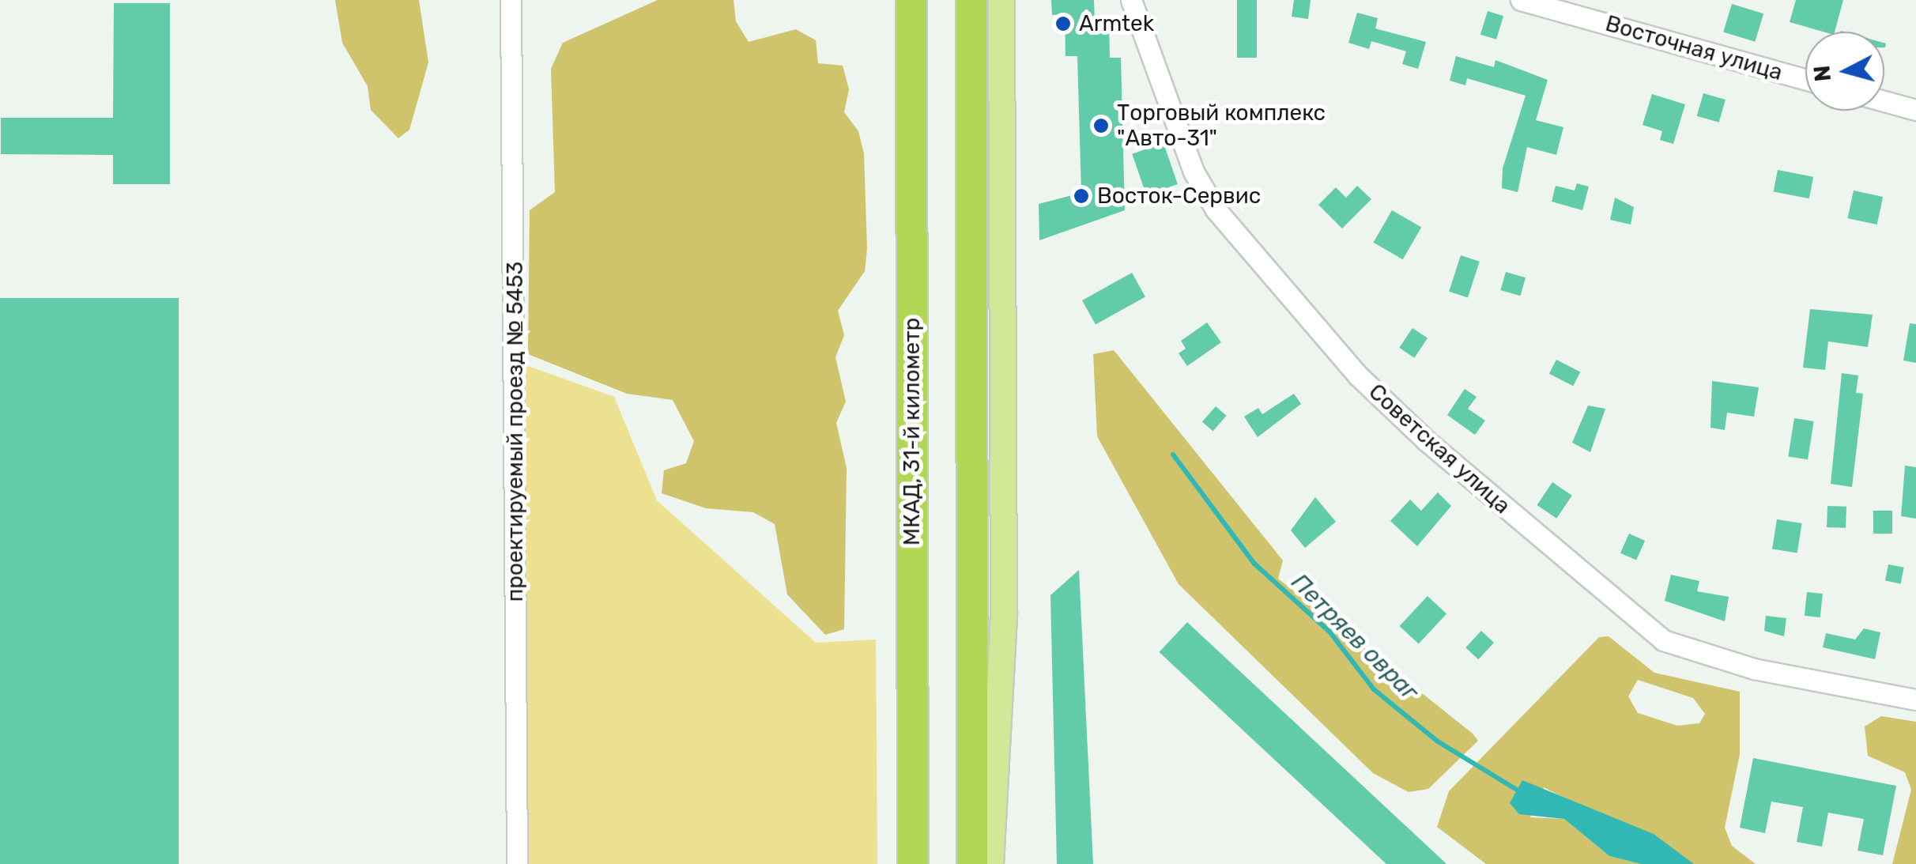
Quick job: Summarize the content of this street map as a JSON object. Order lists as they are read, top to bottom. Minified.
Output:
{"streets":{"highway":["МКАД, 31-й километр"],"street":["Восточная улица","проектируемый проезд № 5453","Советская улица"]},"water":["Петряев овраг"],"places":["Armtek","Торговый комплекс \"Авто-31\"","Восток-Сервис"],"north":"left"}
